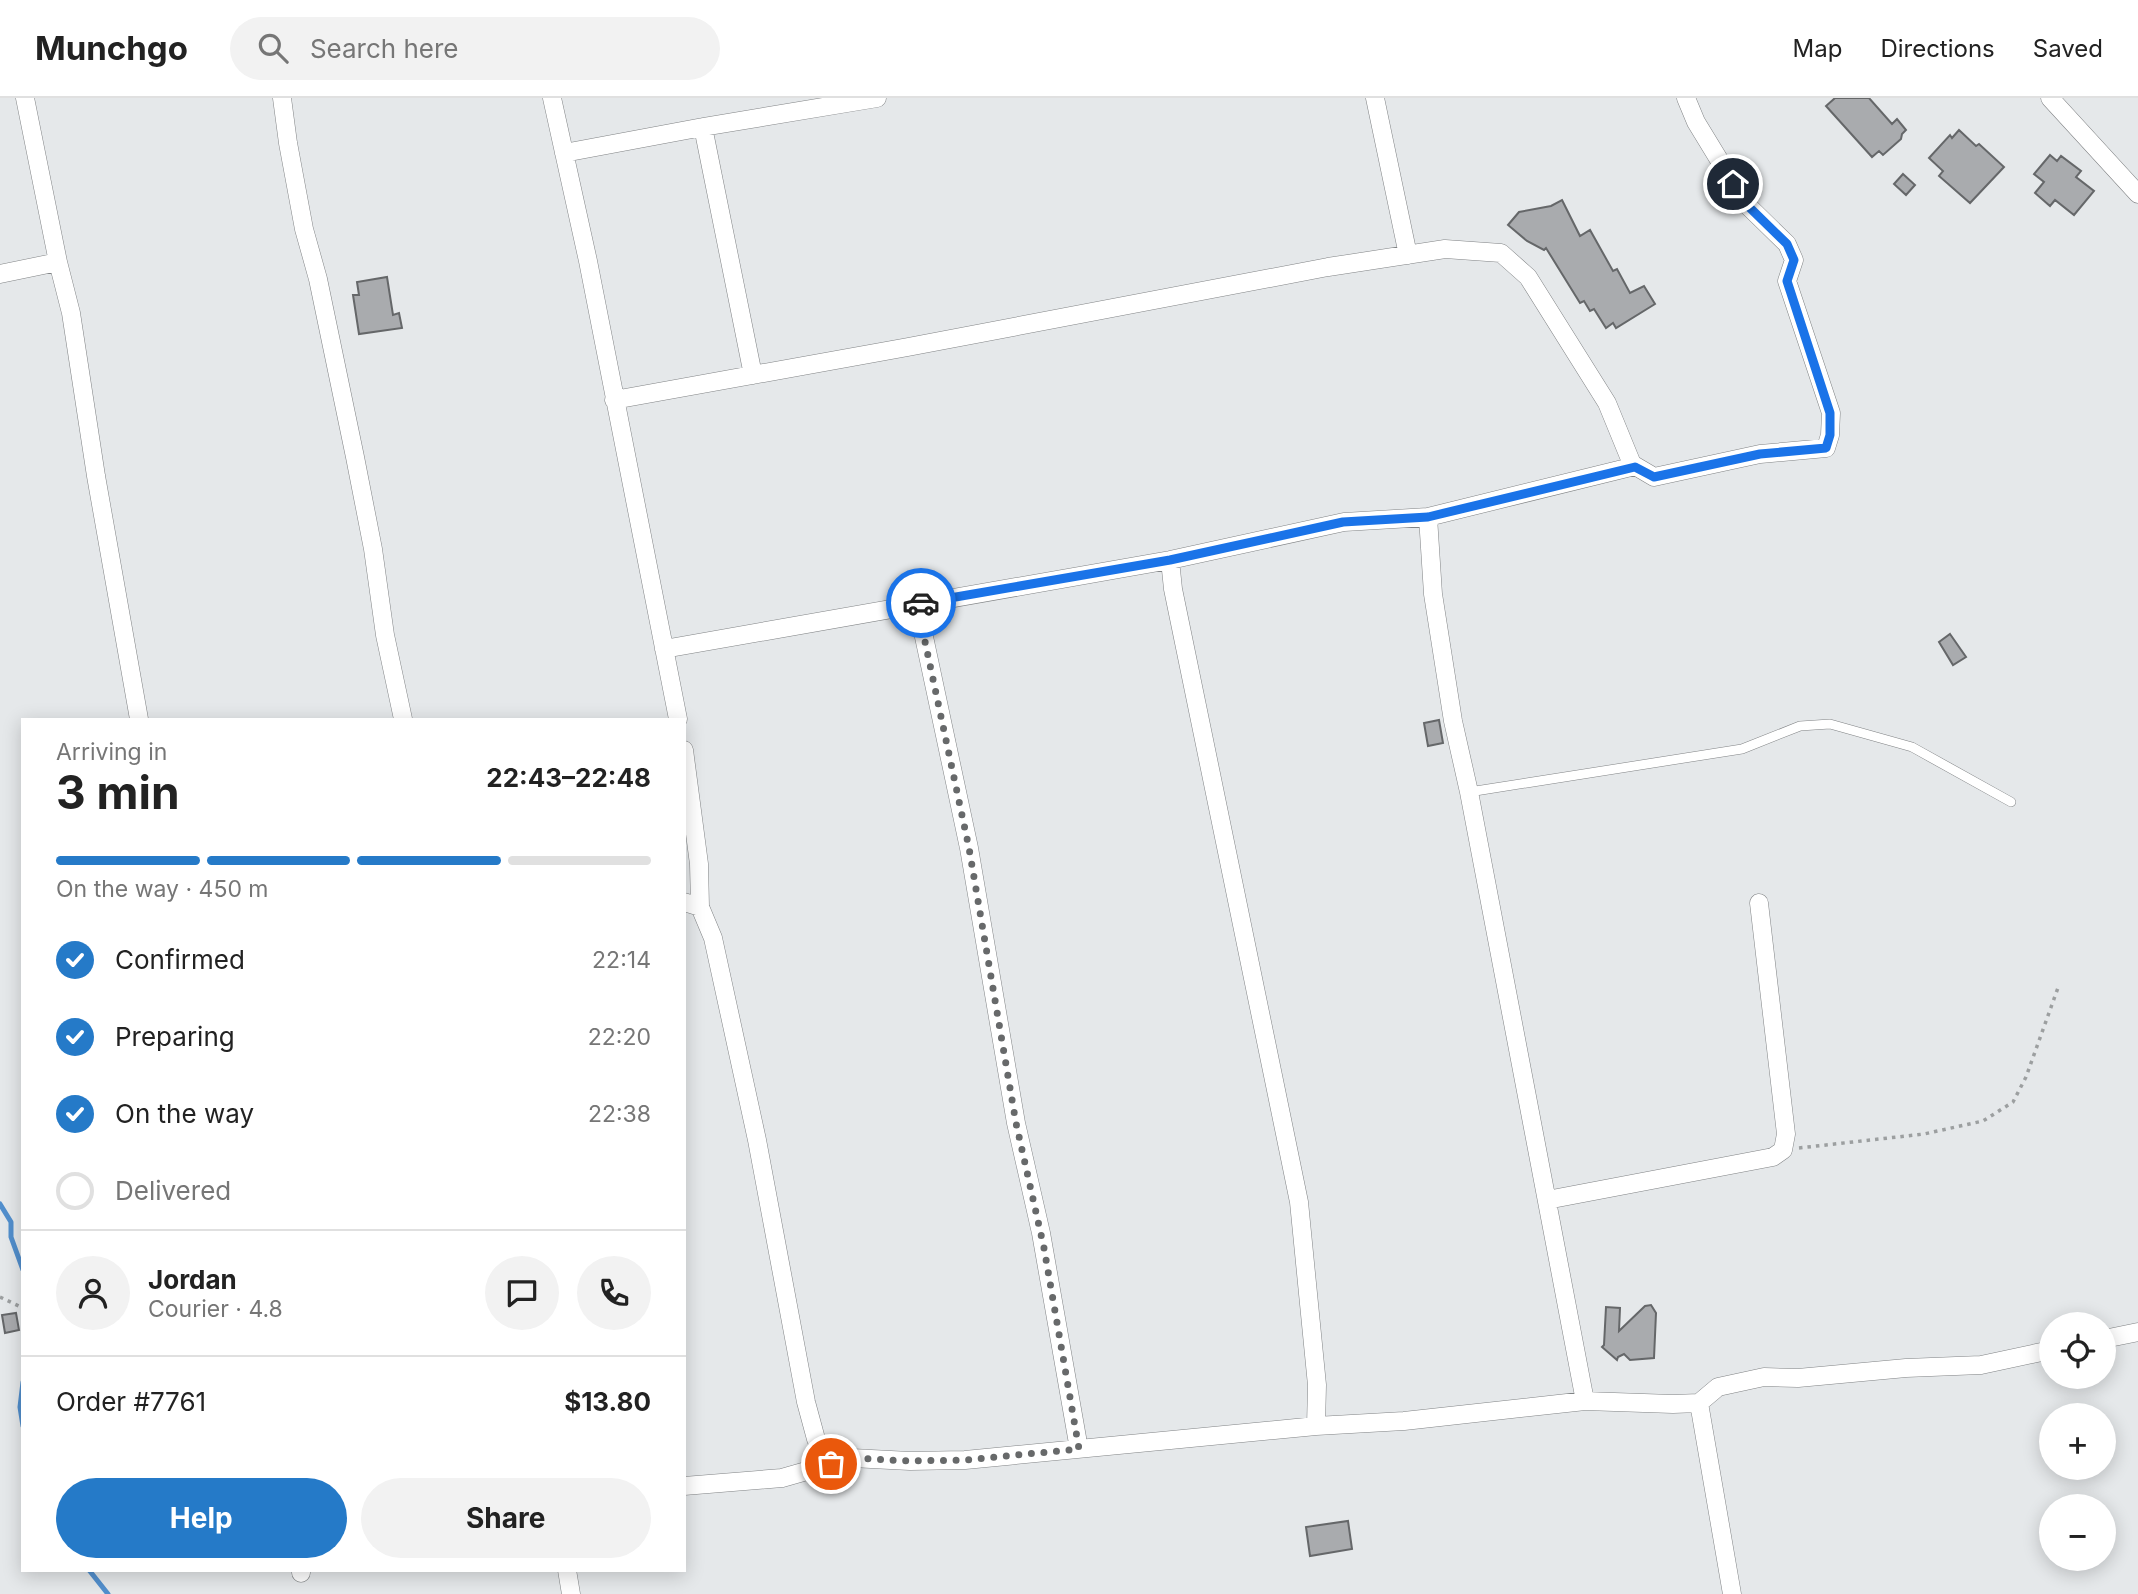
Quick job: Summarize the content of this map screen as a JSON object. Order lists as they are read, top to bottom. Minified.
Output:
{"page":{"header":"Munchgo","search":"Search here","nav":["Map","Directions","Saved"],"heading":["3 min","Arriving in","22:43–22:48"],"panel":["Jordan","Courier · 4.8","Order #7761","$13.80"],"bar":"On the way · 450 m","list":[["Confirmed","22:14"],["Preparing","22:20"],["On the way","22:38"],"Delivered"],"map_buttons":["+","−"],"buttons":["Help","Share"]}}
